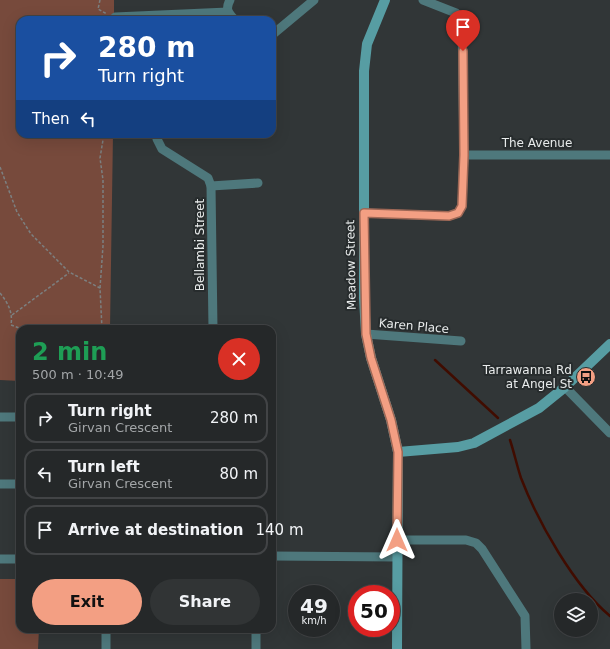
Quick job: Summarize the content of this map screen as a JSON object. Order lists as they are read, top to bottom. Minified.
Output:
{"streets":{"street":["The Avenue","Bellambi Street","Meadow Street","Karen Place"]},"crossings":[["Meadow Street","Karen Place"]],"places":{"bus stop":["Tarrawanna Rd at Angel St"]},"page":{"turn":["280 m","Turn right"],"then":"Then","heading":["2 min","500 m · 10:49"],"list":[{"name":"Turn right","note":"Girvan Crescent","value":"280 m"},{"name":"Turn left","note":"Girvan Crescent","value":"80 m"},{"name":"Arrive at destination","value":"140 m"}],"buttons":["Exit","Share"],"speed":"49 km/h","limit":"50"}}
